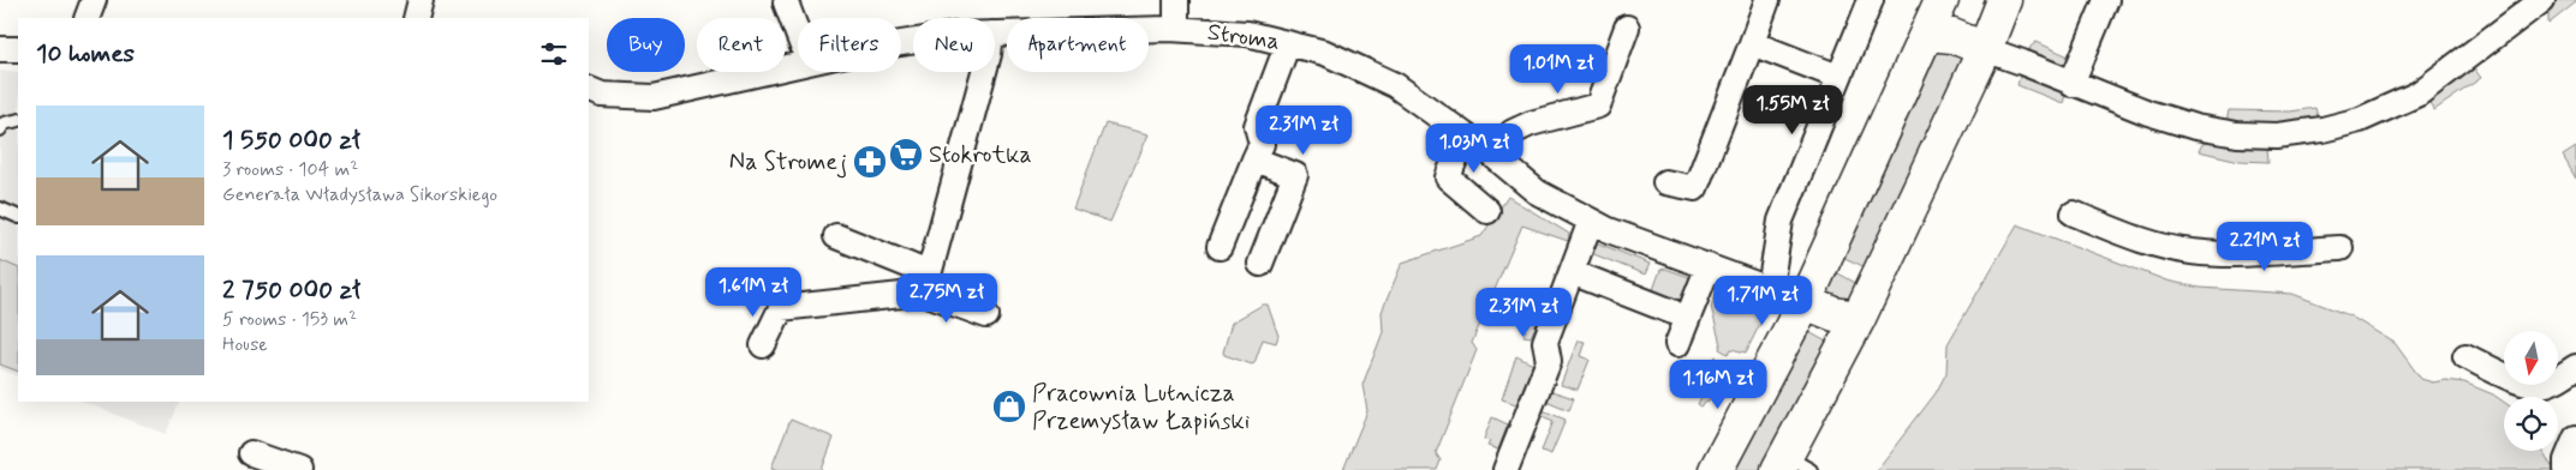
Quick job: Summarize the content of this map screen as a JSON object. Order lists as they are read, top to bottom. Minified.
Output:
{"streets":{"street":["Stroma"]},"places":{"supermarket":["Stokrotka"],"pharmacy":["Na Stromej"],"shop":["Pracownia Lutnicza Przemysław Łapiński"]},"north":"bottom","page":{"chip":["Buy","Rent","Filters","New","Apartment"],"heading":"10 homes","price":["1.01M zł","1.55M zł","2.31M zł","1.03M zł","2.21M zł","1.61M zł","2.75M zł","1.71M zł","2.31M zł","1.16M zł"],"list":[{"name":"1 550 000 zł","note":"3 rooms · 104 m² · Generała Władysława Sikorskiego"},{"name":"2 750 000 zł","note":"5 rooms · 153 m² · House"}]}}
